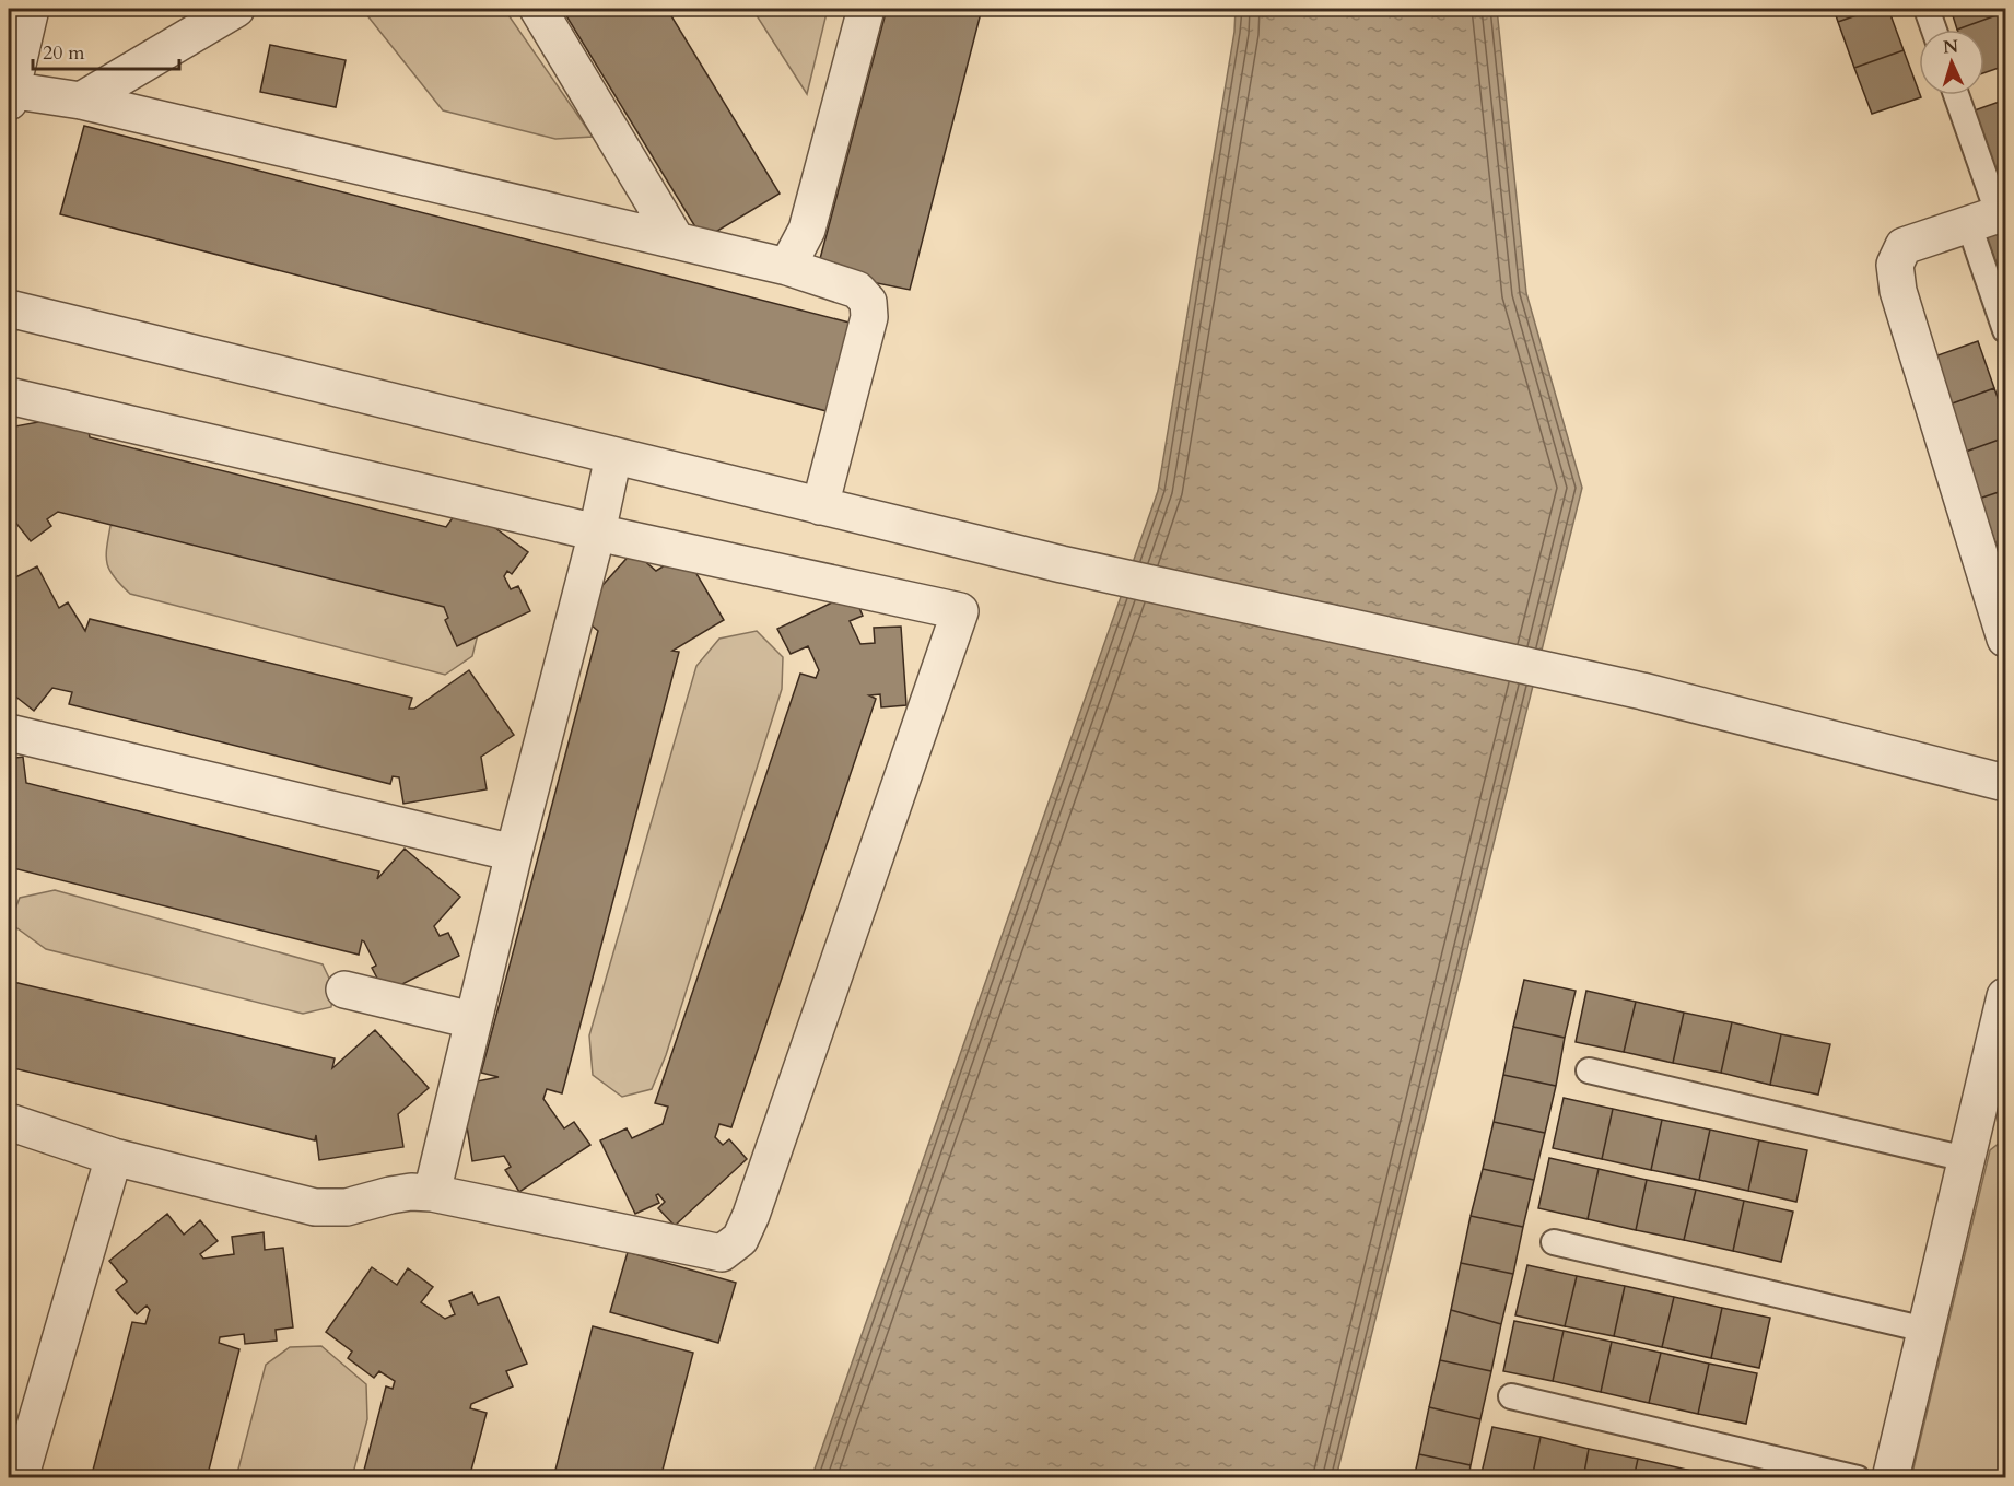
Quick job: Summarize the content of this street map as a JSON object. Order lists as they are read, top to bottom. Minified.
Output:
{"scale_bar":"20 m","north":"top"}
